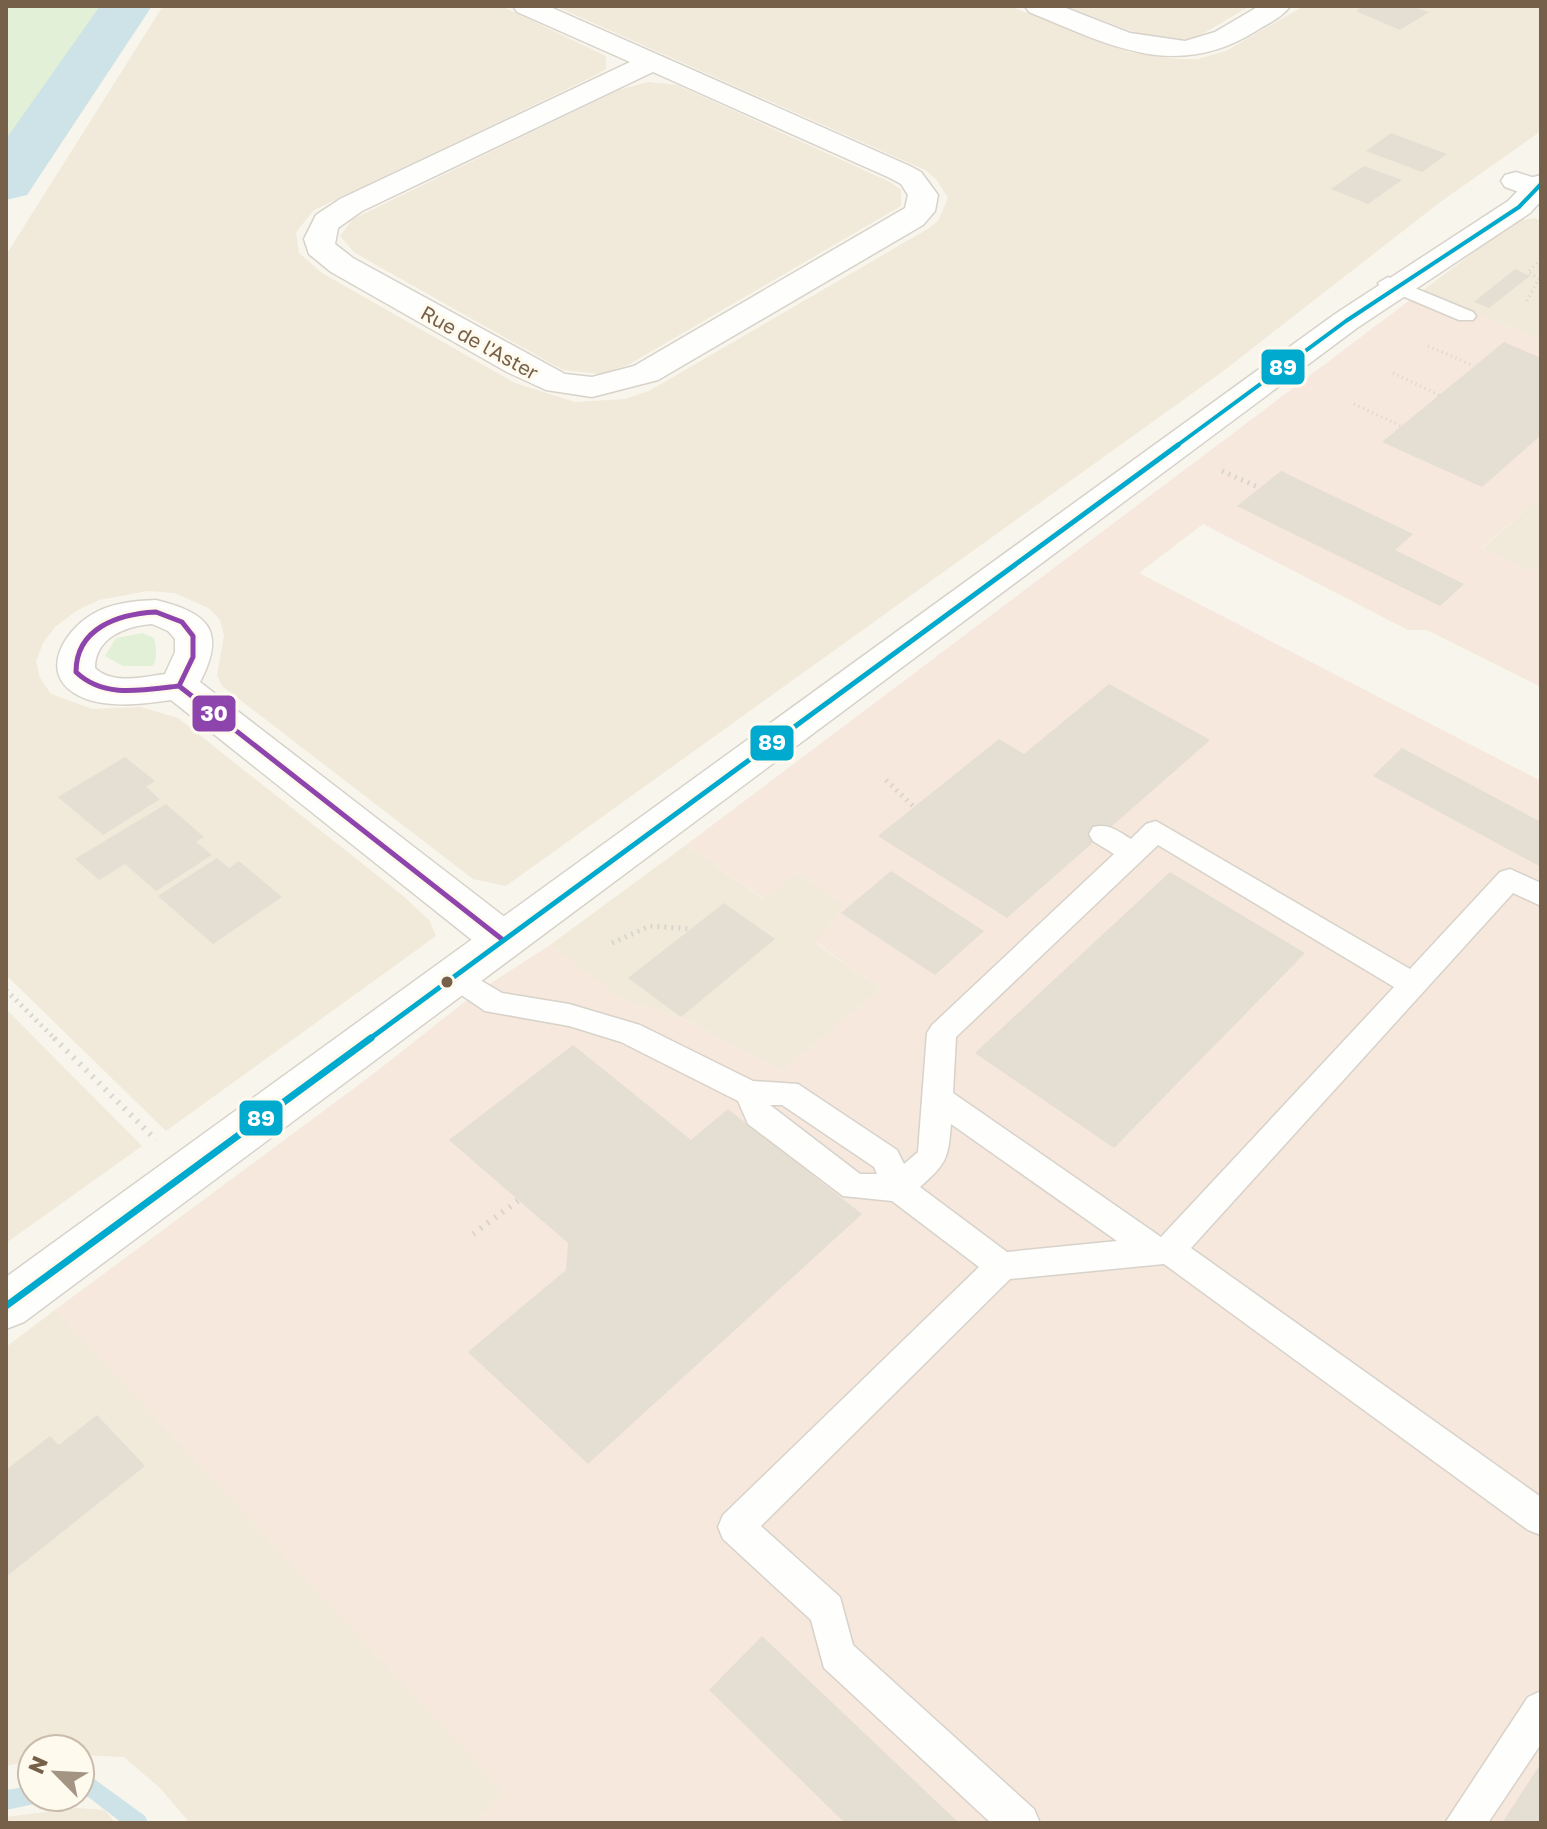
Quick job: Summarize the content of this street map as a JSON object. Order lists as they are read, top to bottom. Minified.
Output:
{"streets":{"street":["Rue de l'Aster"]},"lines":["transit line 89","transit line 30"],"north":"top left"}
